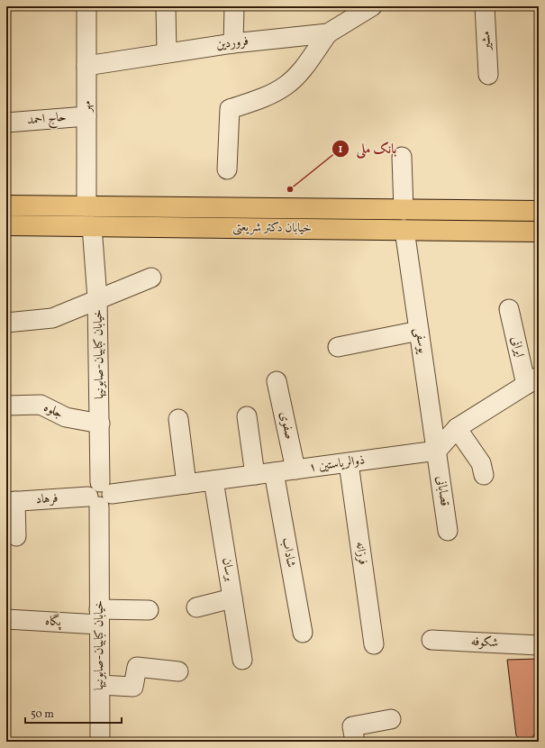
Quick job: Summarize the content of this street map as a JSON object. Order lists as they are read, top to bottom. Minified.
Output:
{"streets":{"main road":["خیابان دکتر شریعتی"],"street":["مشیر","فروردین","مهر","حاج احمد","یوسفی","ایرانی","خیابان کبابیان-صابونیها","جلوه","صفوی","ذوالریاستین ۱","قصابانی","فرهاد","شاداب","فرزانه","برسان","پگاه","شکوفه"]},"crossings":[["فروردین","مهر"],["مهر","حاج احمد"],["مهر","خیابان دکتر شریعتی"],["خیابان دکتر شریعتی","یوسفی"],["خیابان دکتر شریعتی","خیابان کبابیان-صابونیها"],["یوسفی","ذوالریاستین ۱"],["یوسفی","قصابانی"],["خیابان کبابیان-صابونیها","جلوه"],["خیابان کبابیان-صابونیها","ذوالریاستین ۱"],["خیابان کبابیان-صابونیها","فرهاد"],["خیابان کبابیان-صابونیها","پگاه"],["صفوی","ذوالریاستین ۱"],["ذوالریاستین ۱","قصابانی"],["ذوالریاستین ۱","فرهاد"],["ذوالریاستین ۱","شاداب"],["ذوالریاستین ۱","فرزانه"],["ذوالریاستین ۱","برسان"]],"places":["بانک ملی"],"scale_bar":"50 m"}
